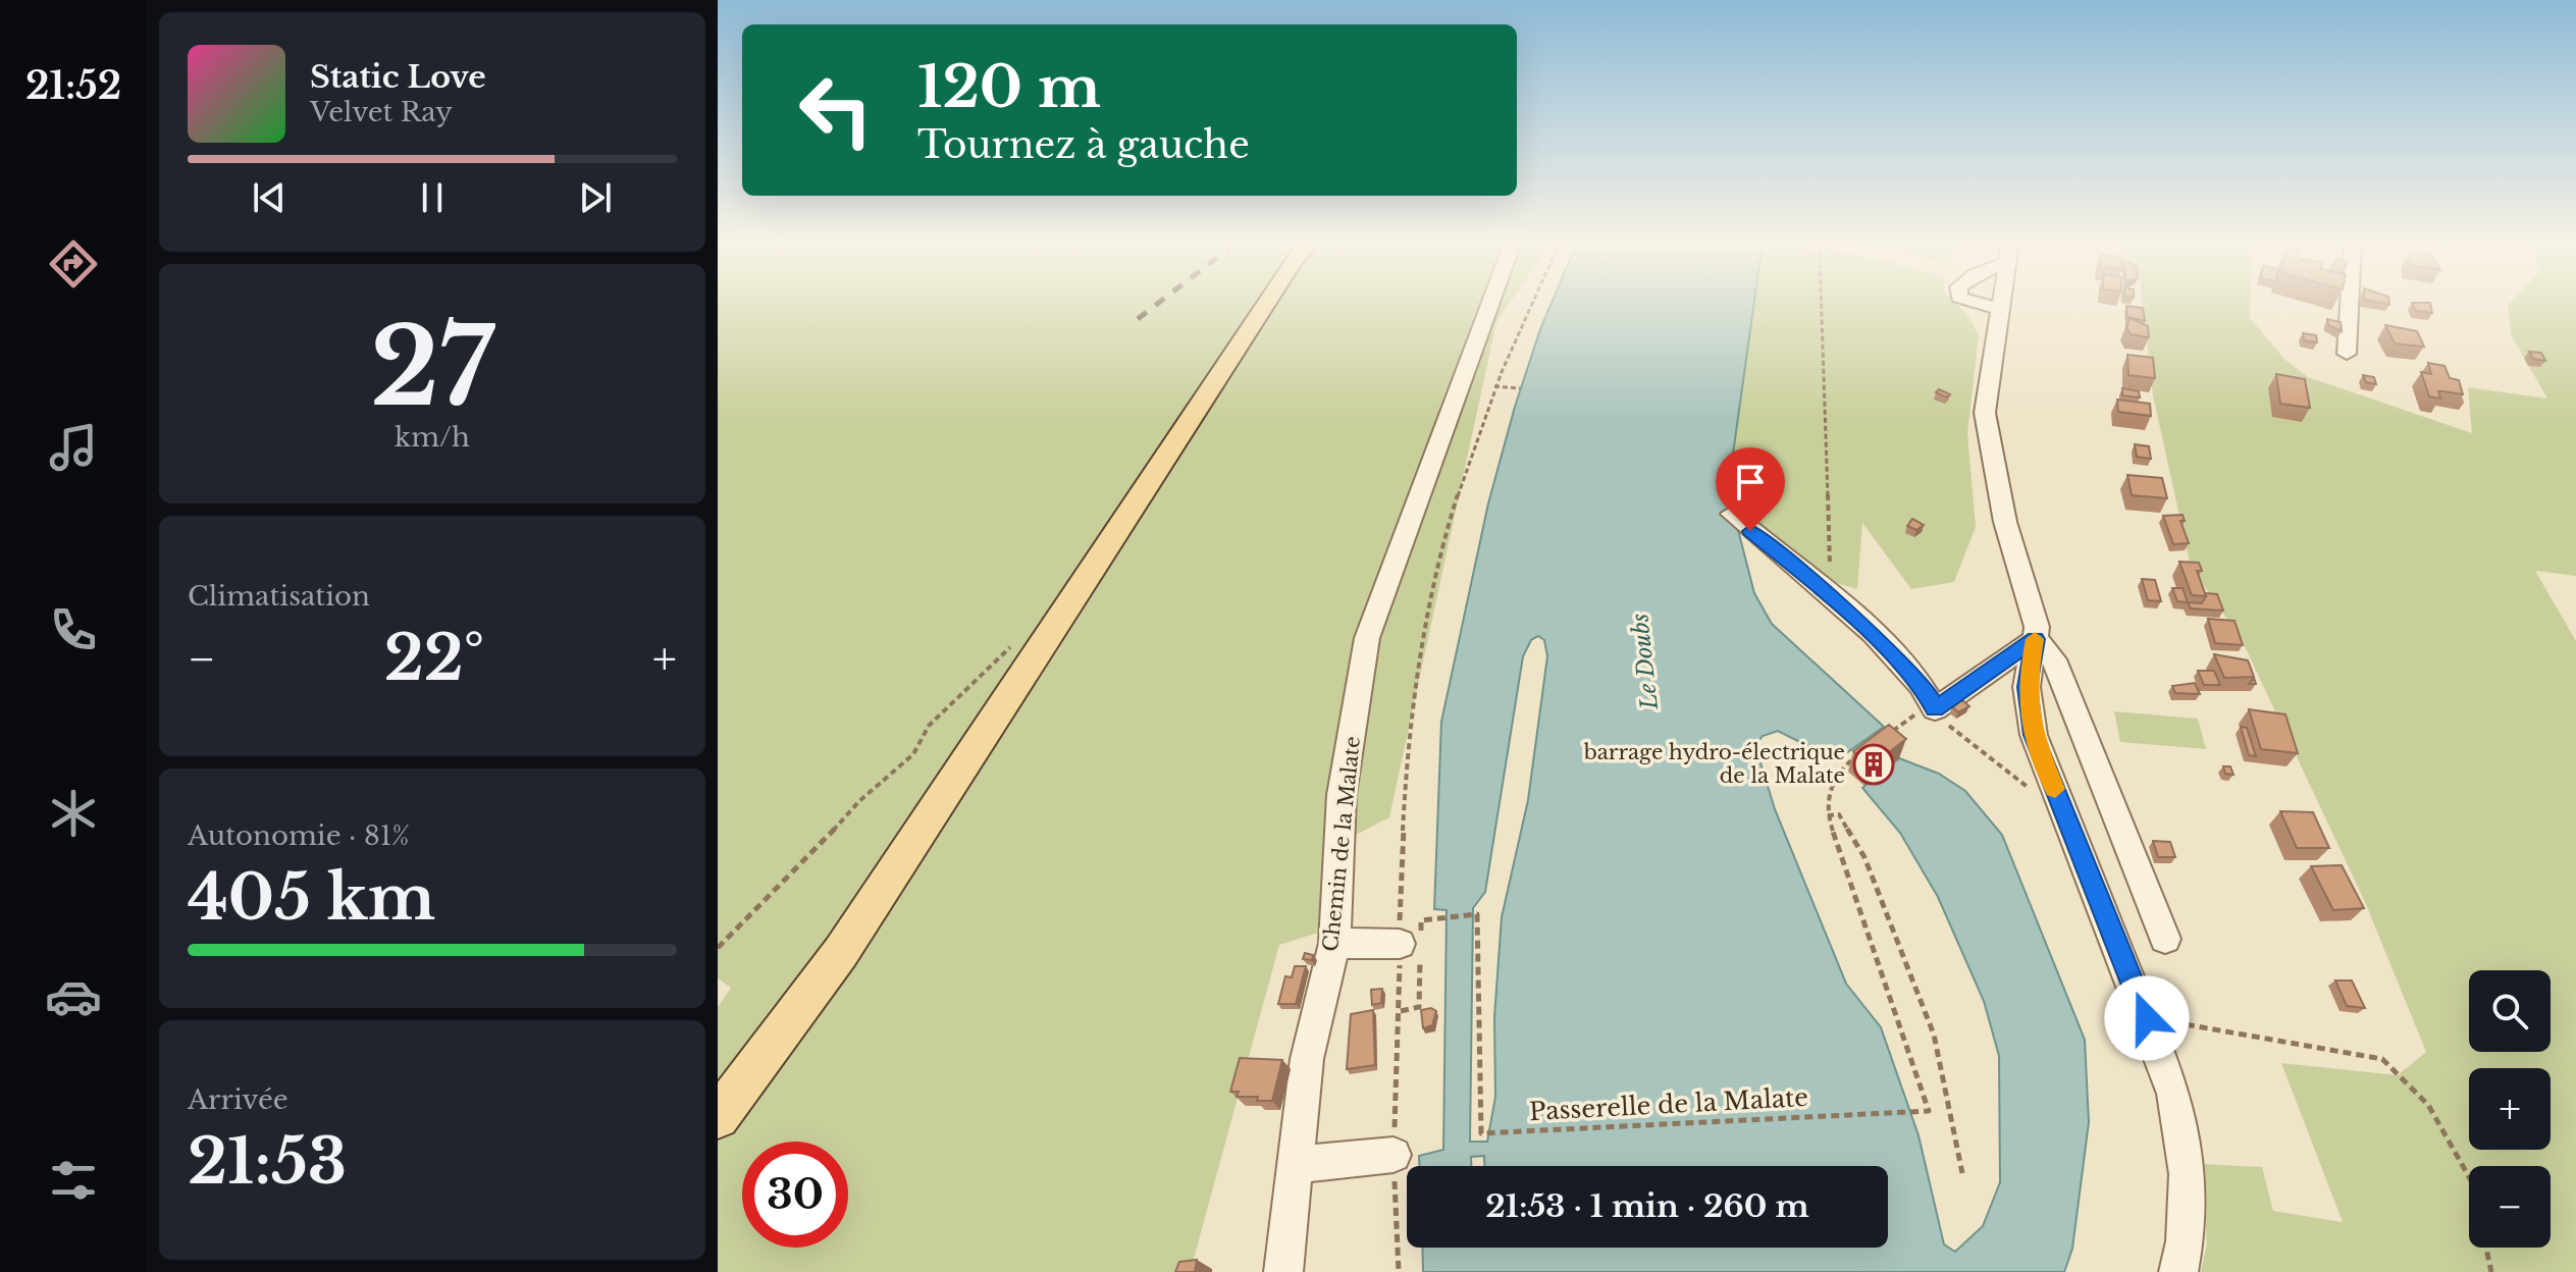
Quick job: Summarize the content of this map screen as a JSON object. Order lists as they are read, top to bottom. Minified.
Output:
{"streets":{"street":["Chemin de la Malate"],"path":["Passerelle de la Malate"]},"water":["Le Doubs"],"places":{"building":["barrage hydro-électrique de la Malate"]},"page":{"tabs":"21:52","turn":["120 m","Tournez à gauche"],"song":["Static Love","Velvet Ray"],"tile":[["27","km/h"],"Climatisation",["Autonomie · 81%","405 km"],["Arrivée","21:53"]],"heat":["−","22°","+"],"map_buttons":["+","−"],"limit":"30","trip":"21:53 · 1 min · 260 m"}}
